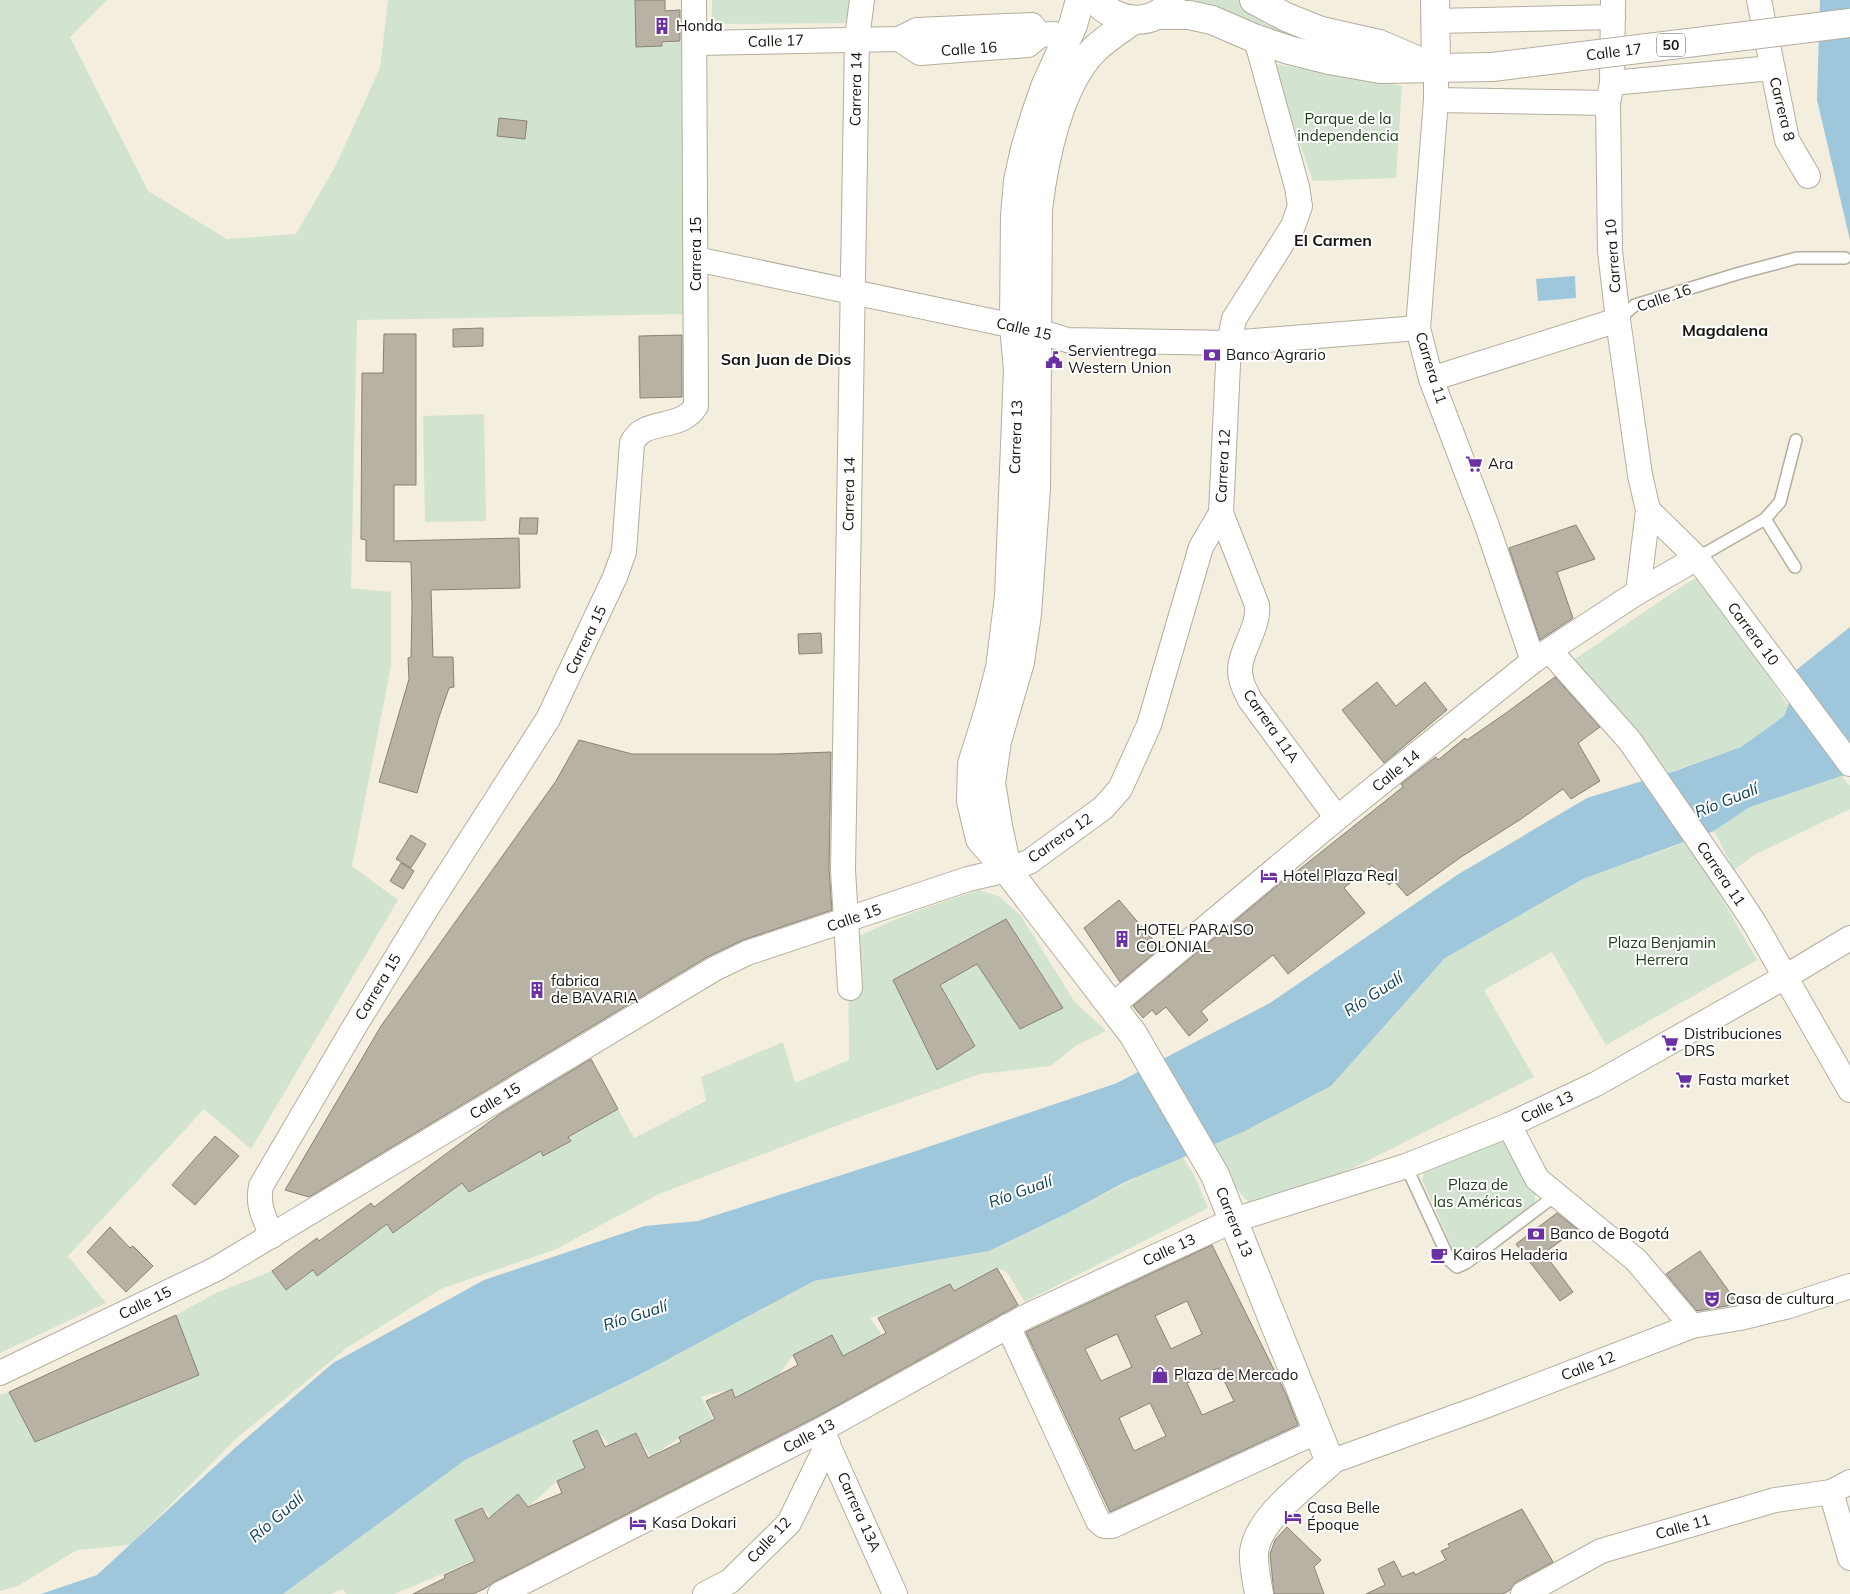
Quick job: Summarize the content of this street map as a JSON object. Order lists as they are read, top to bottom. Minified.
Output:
{"streets":{"main road":["Calle 17","50","Carrera 11","Carrera 13"],"street":["Calle 16","Carrera 14","Carrera 8","Carrera 15","Carrera 10","Calle 15","Carrera 12","Carrera 11A","Calle 14","Calle 13","Calle 12","Carrera 13A","Calle 11"]},"crossings":[["Calle 17","50"],["Calle 17","Calle 16"],["Calle 17","Carrera 14"],["Calle 17","Carrera 15"],["Calle 17","Carrera 11"],["Calle 17","Carrera 13"],["Calle 17","Carrera 12"],["50","Carrera 13"],["Calle 16","Carrera 14"],["Calle 16","Carrera 10"],["Calle 16","Carrera 11"],["Calle 16","Carrera 13"],["Carrera 14","Calle 15"],["Carrera 15","Calle 15"],["Carrera 10","Calle 14"],["Calle 15","Carrera 11"],["Calle 15","Carrera 13"],["Calle 15","Carrera 12"],["Carrera 11","Calle 14"],["Carrera 11","Calle 13"],["Carrera 13","Carrera 12"],["Carrera 13","Calle 14"],["Carrera 13","Calle 13"],["Carrera 13","Calle 12"],["Carrera 12","Carrera 11A"],["Carrera 11A","Calle 14"],["Calle 13","Calle 12"],["Calle 13","Carrera 13A"],["Calle 12","Carrera 13A"]],"districts":["El Carmen","Magdalena","San Juan de Dios"],"water":["Río Gualí"],"parks":["Parque de la independencia","Plaza Benjamin Herrera","Plaza de las Américas"],"places":{"building":["Honda","HOTEL PARAISO COLONIAL","fabrica de BAVARIA"],"bank":["Banco Agrario","Banco de Bogotá"],"public building":["Servientrega Western Union"],"supermarket":["Ara","Distribuciones DRS","Fasta market"],"hotel":["Hotel Plaza Real","Casa Belle Époque","Kasa Dokari"],"cafe":["Kairos Heladeria"],"theatre":["Casa de cultura"],"shop":["Plaza de Mercado"]}}
